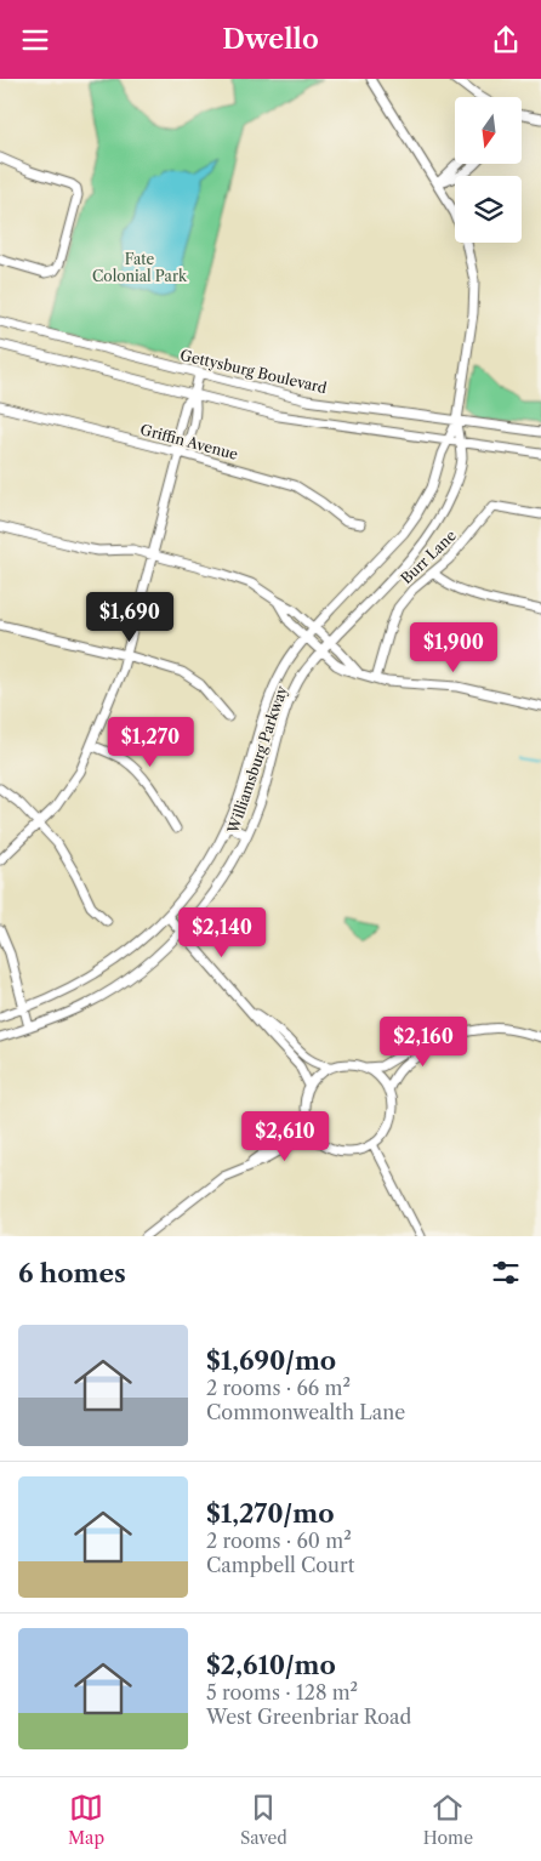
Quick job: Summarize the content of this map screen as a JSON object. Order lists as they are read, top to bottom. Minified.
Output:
{"streets":{"street":["Gettysburg Boulevard","Griffin Avenue","Burr Lane","Williamsburg Parkway"]},"crossings":[["Gettysburg Boulevard","Williamsburg Parkway"]],"parks":["Fate Colonial Park"],"north":"bottom","page":{"header":"Dwello","price":["$1,690","$1,900","$1,270","$2,140","$2,160","$2,610"],"heading":"6 homes","list":[{"name":"$1,690/mo","note":"2 rooms · 66 m² · Commonwealth Lane"},{"name":"$1,270/mo","note":"2 rooms · 60 m² · Campbell Court"},{"name":"$2,610/mo","note":"5 rooms · 128 m² · West Greenbriar Road"}],"tabs":["Map","Saved","Home"]}}
